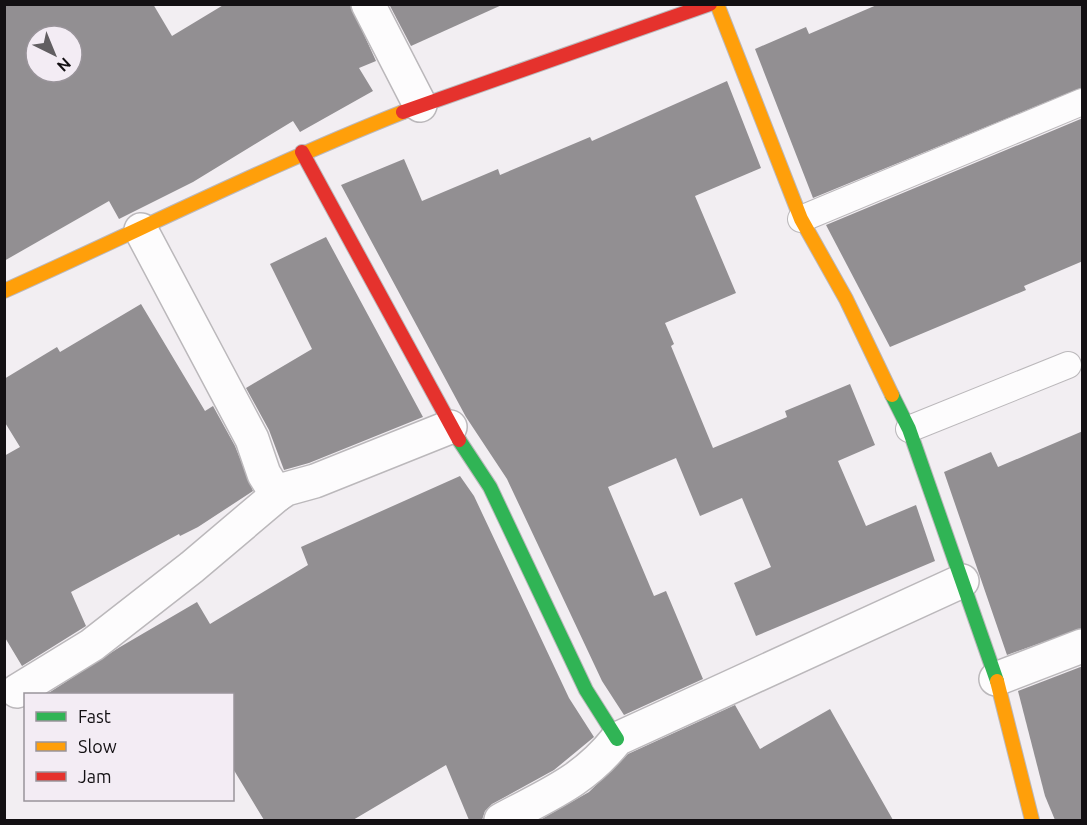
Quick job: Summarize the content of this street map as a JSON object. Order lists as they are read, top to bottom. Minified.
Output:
{"legend":["Fast","Slow","Jam"],"north":"bottom right"}
